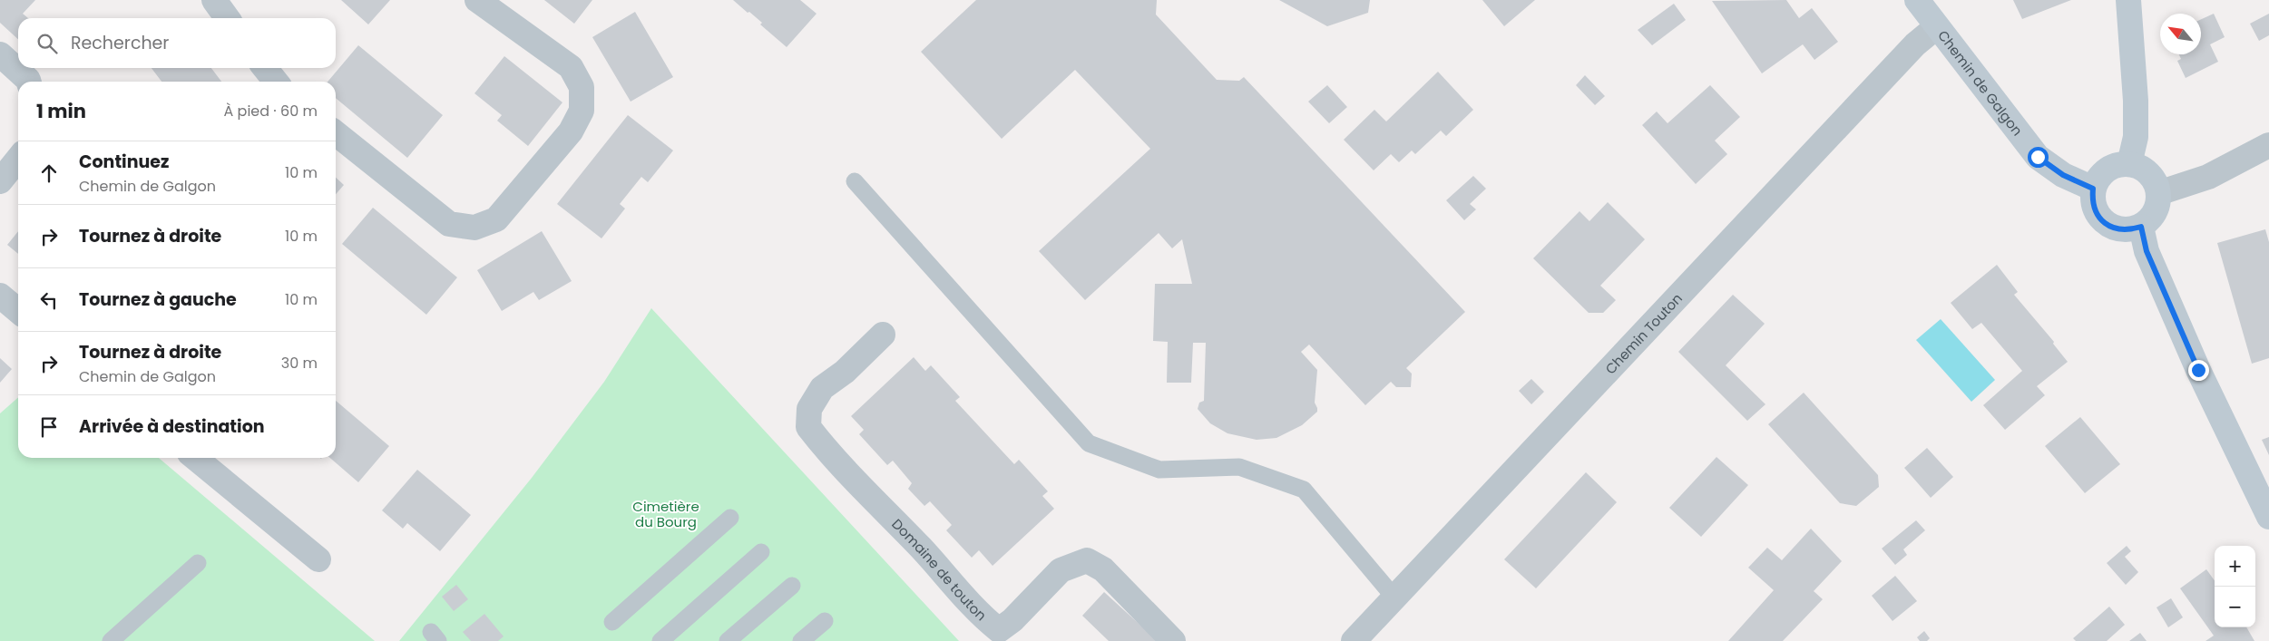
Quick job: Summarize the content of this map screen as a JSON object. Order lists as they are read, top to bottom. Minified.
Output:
{"streets":{"main road":["Chemin de Galgon"],"street":["Chemin Touton","Domaine de touton"]},"crossings":[["Chemin de Galgon","Chemin Touton"]],"parks":["Cimetière du Bourg"],"north":"top left","page":{"search":"Rechercher","heading":["1 min","À pied · 60 m"],"list":[["Continuez","Chemin de Galgon","10 m"],["Tournez à droite","10 m"],["Tournez à gauche","10 m"],["Tournez à droite","Chemin de Galgon","30 m"],"Arrivée à destination"],"map_buttons":["+","−"]}}
